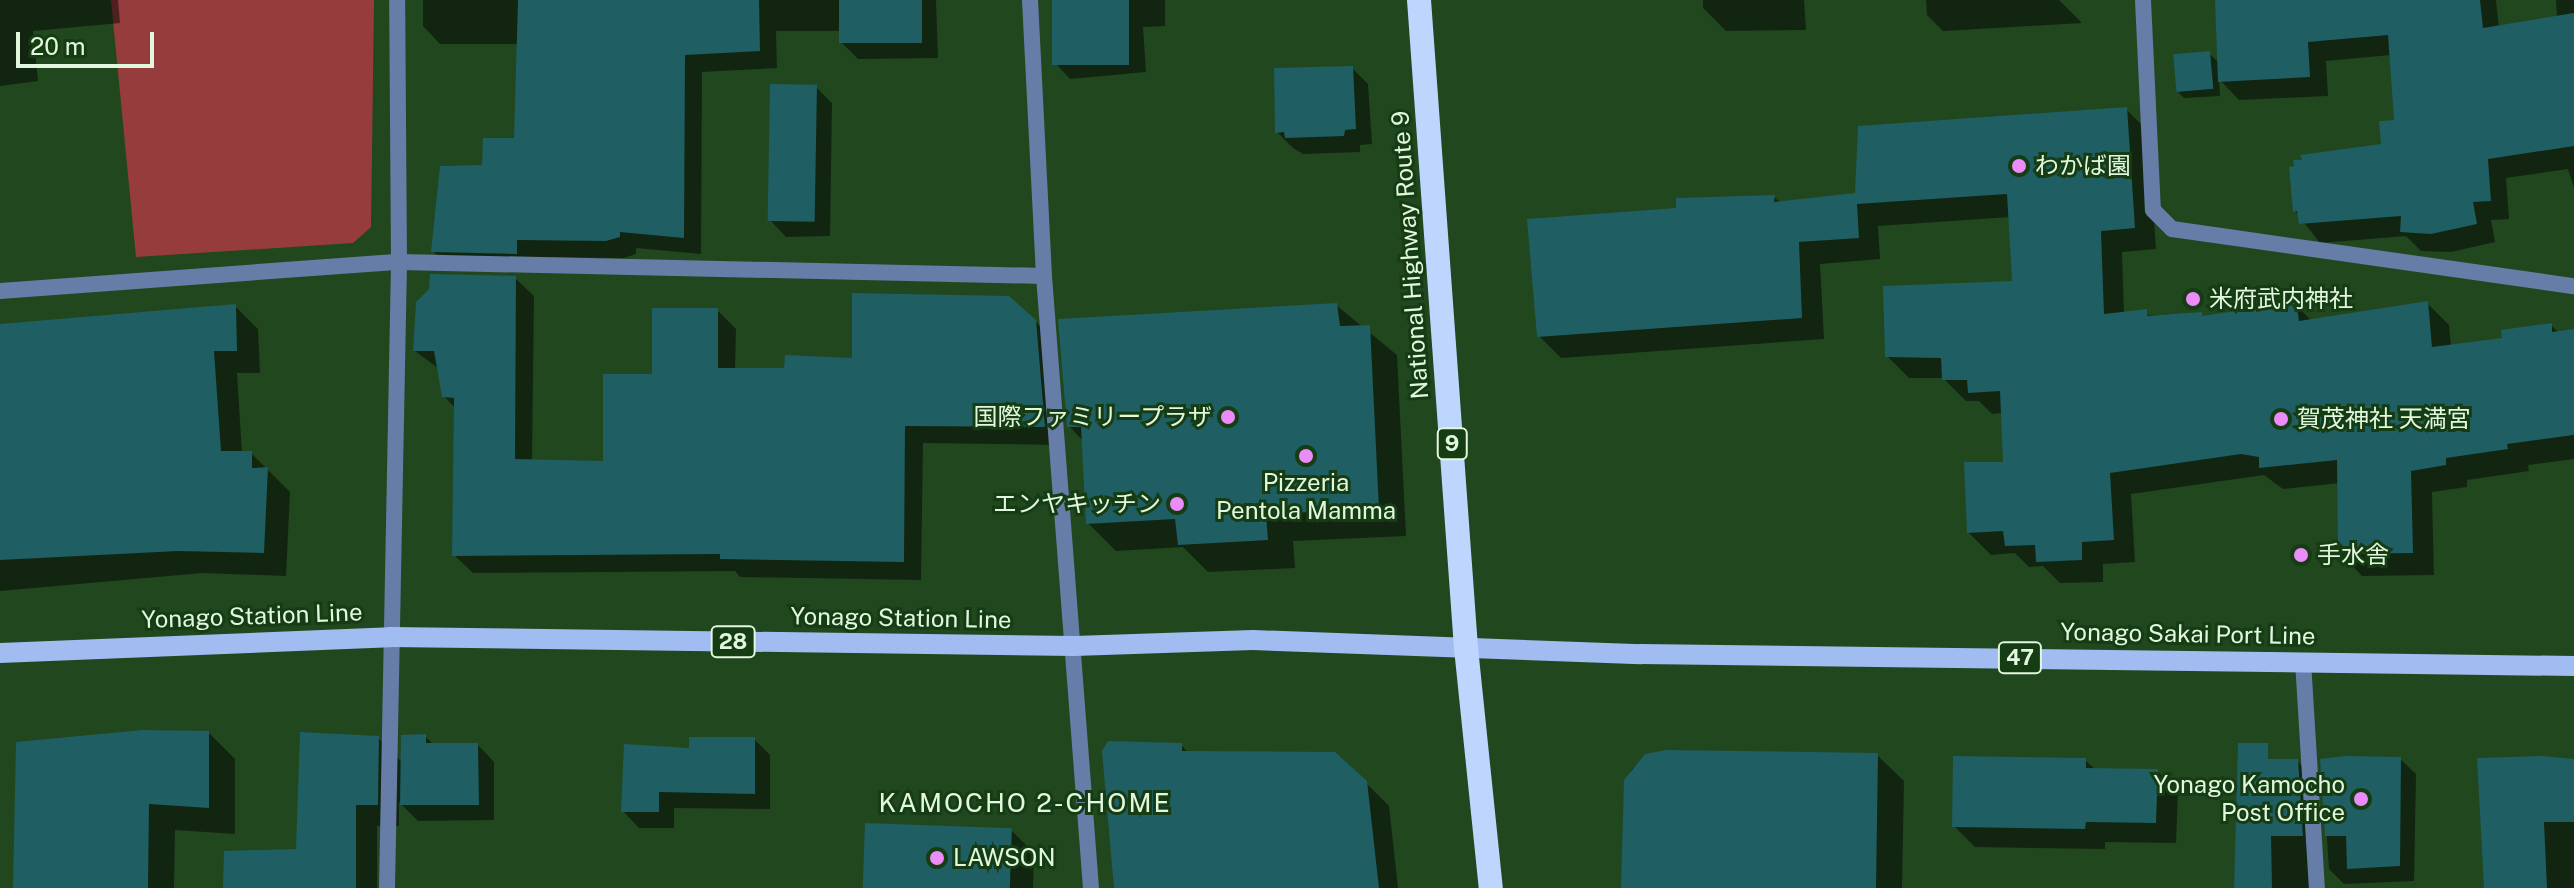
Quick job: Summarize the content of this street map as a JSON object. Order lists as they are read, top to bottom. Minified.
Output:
{"streets":{"highway":["National Highway Route 9","9"],"main road":["Yonago Station Line","Yonago Sakai Port Line","28","47"]},"crossings":[["National Highway Route 9","Yonago Station Line"],["National Highway Route 9","Yonago Sakai Port Line"],["Yonago Station Line","Yonago Sakai Port Line"]],"districts":["KAMOCHO 2-CHOME"],"places":["わかば園","米府武内神社","国際ファミリープラザ","賀茂神社 天満宮","Pizzeria Pentola Mamma","エンヤキッチン","手水舎","Yonago Kamocho Post Office","LAWSON"],"scale_bar":"20 m"}
